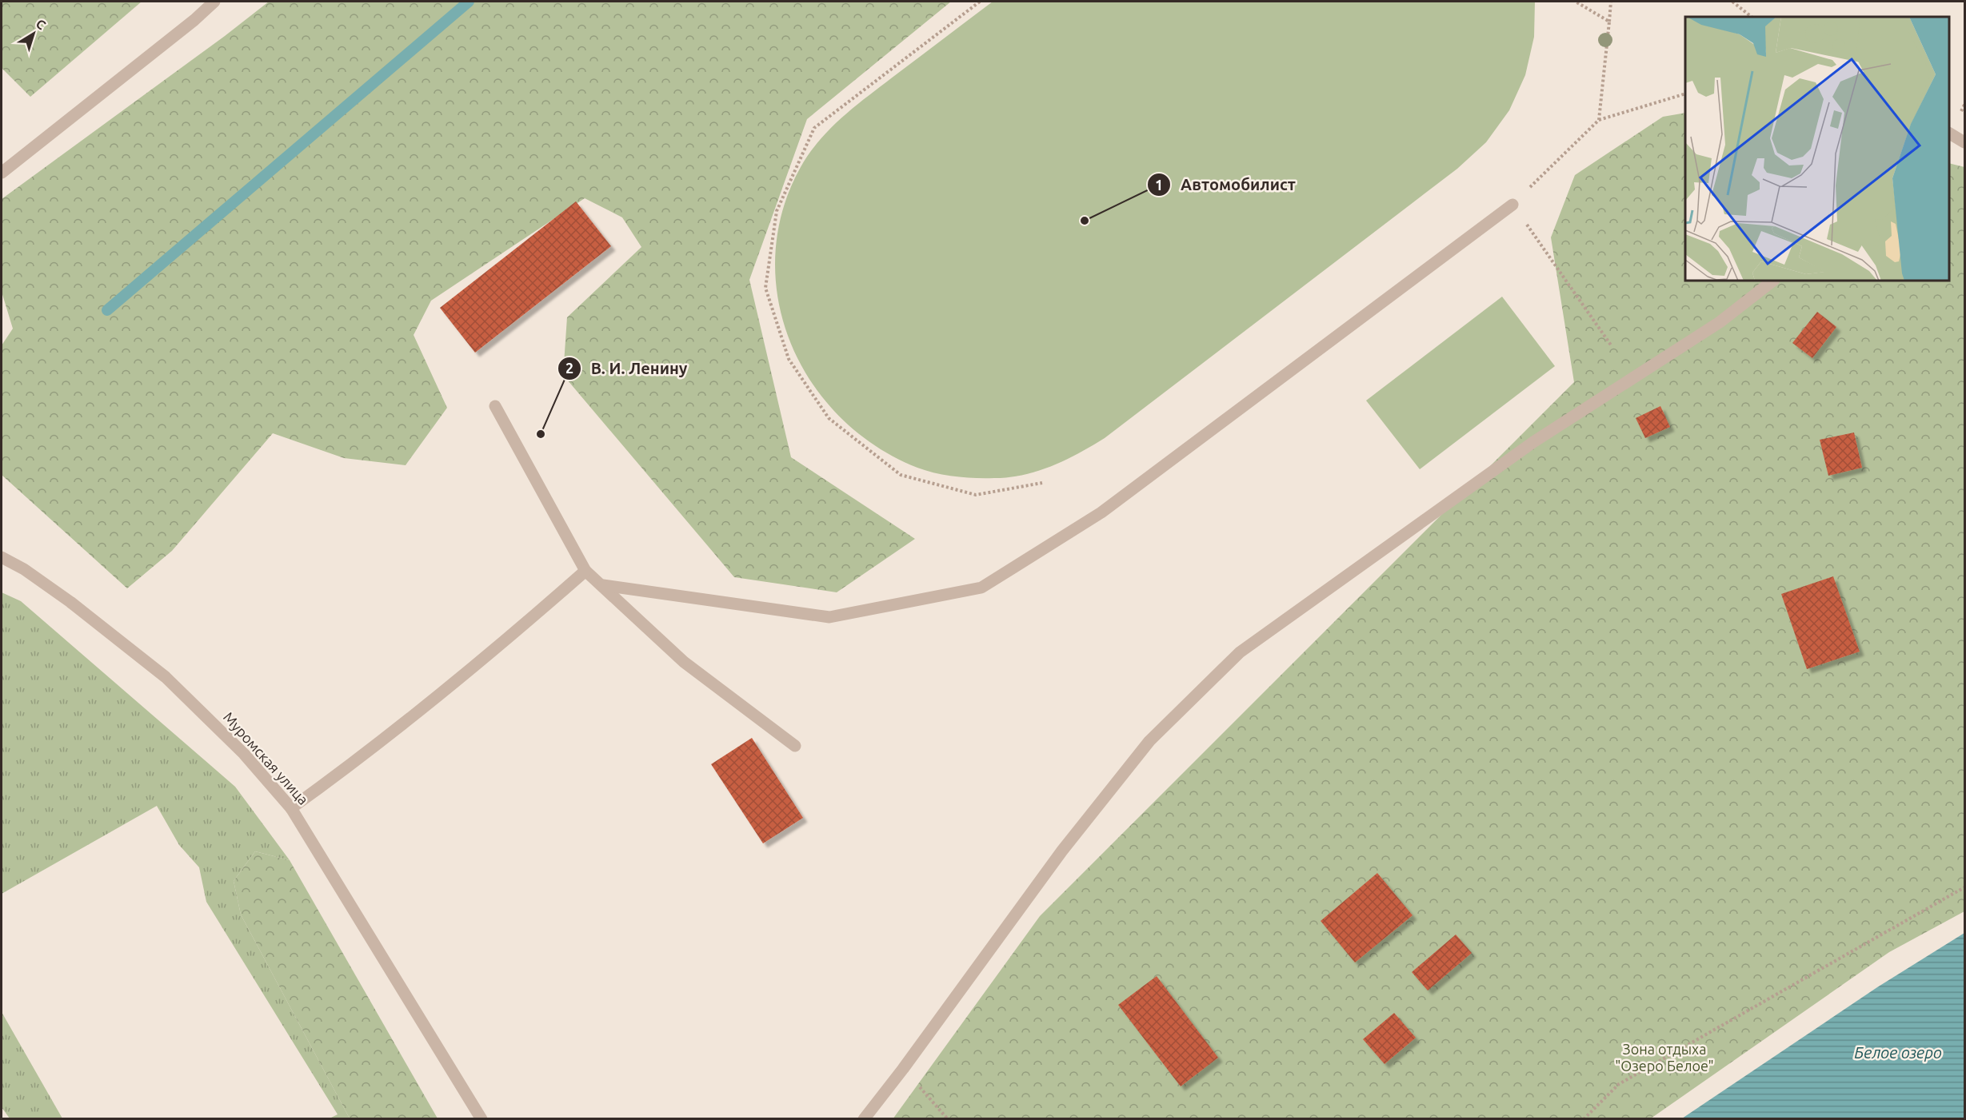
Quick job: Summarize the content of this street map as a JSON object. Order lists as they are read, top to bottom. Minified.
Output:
{"streets":{"street":["Муромская улица"]},"water":["Белое озеро"],"parks":["Зона отдыха \"Озеро Белое\""],"places":["Автомобилист","В. И. Ленину"],"north":"top right"}
